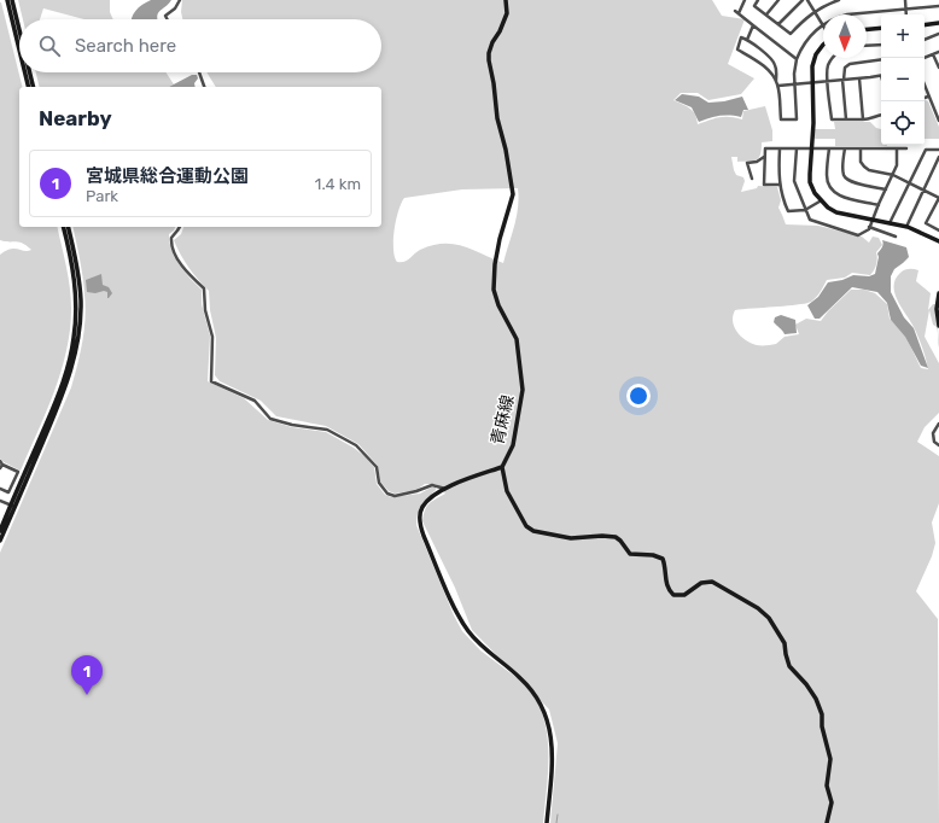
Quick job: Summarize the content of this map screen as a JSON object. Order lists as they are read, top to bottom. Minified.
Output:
{"streets":{"street":["青麻線"]},"north":"bottom","page":{"map_buttons":["+","−"],"search":"Search here","heading":"Nearby","list":[{"mark":"1","name":"宮城県総合運動公園","note":"Park","value":"1.4 km"}],"pins":"1"}}
